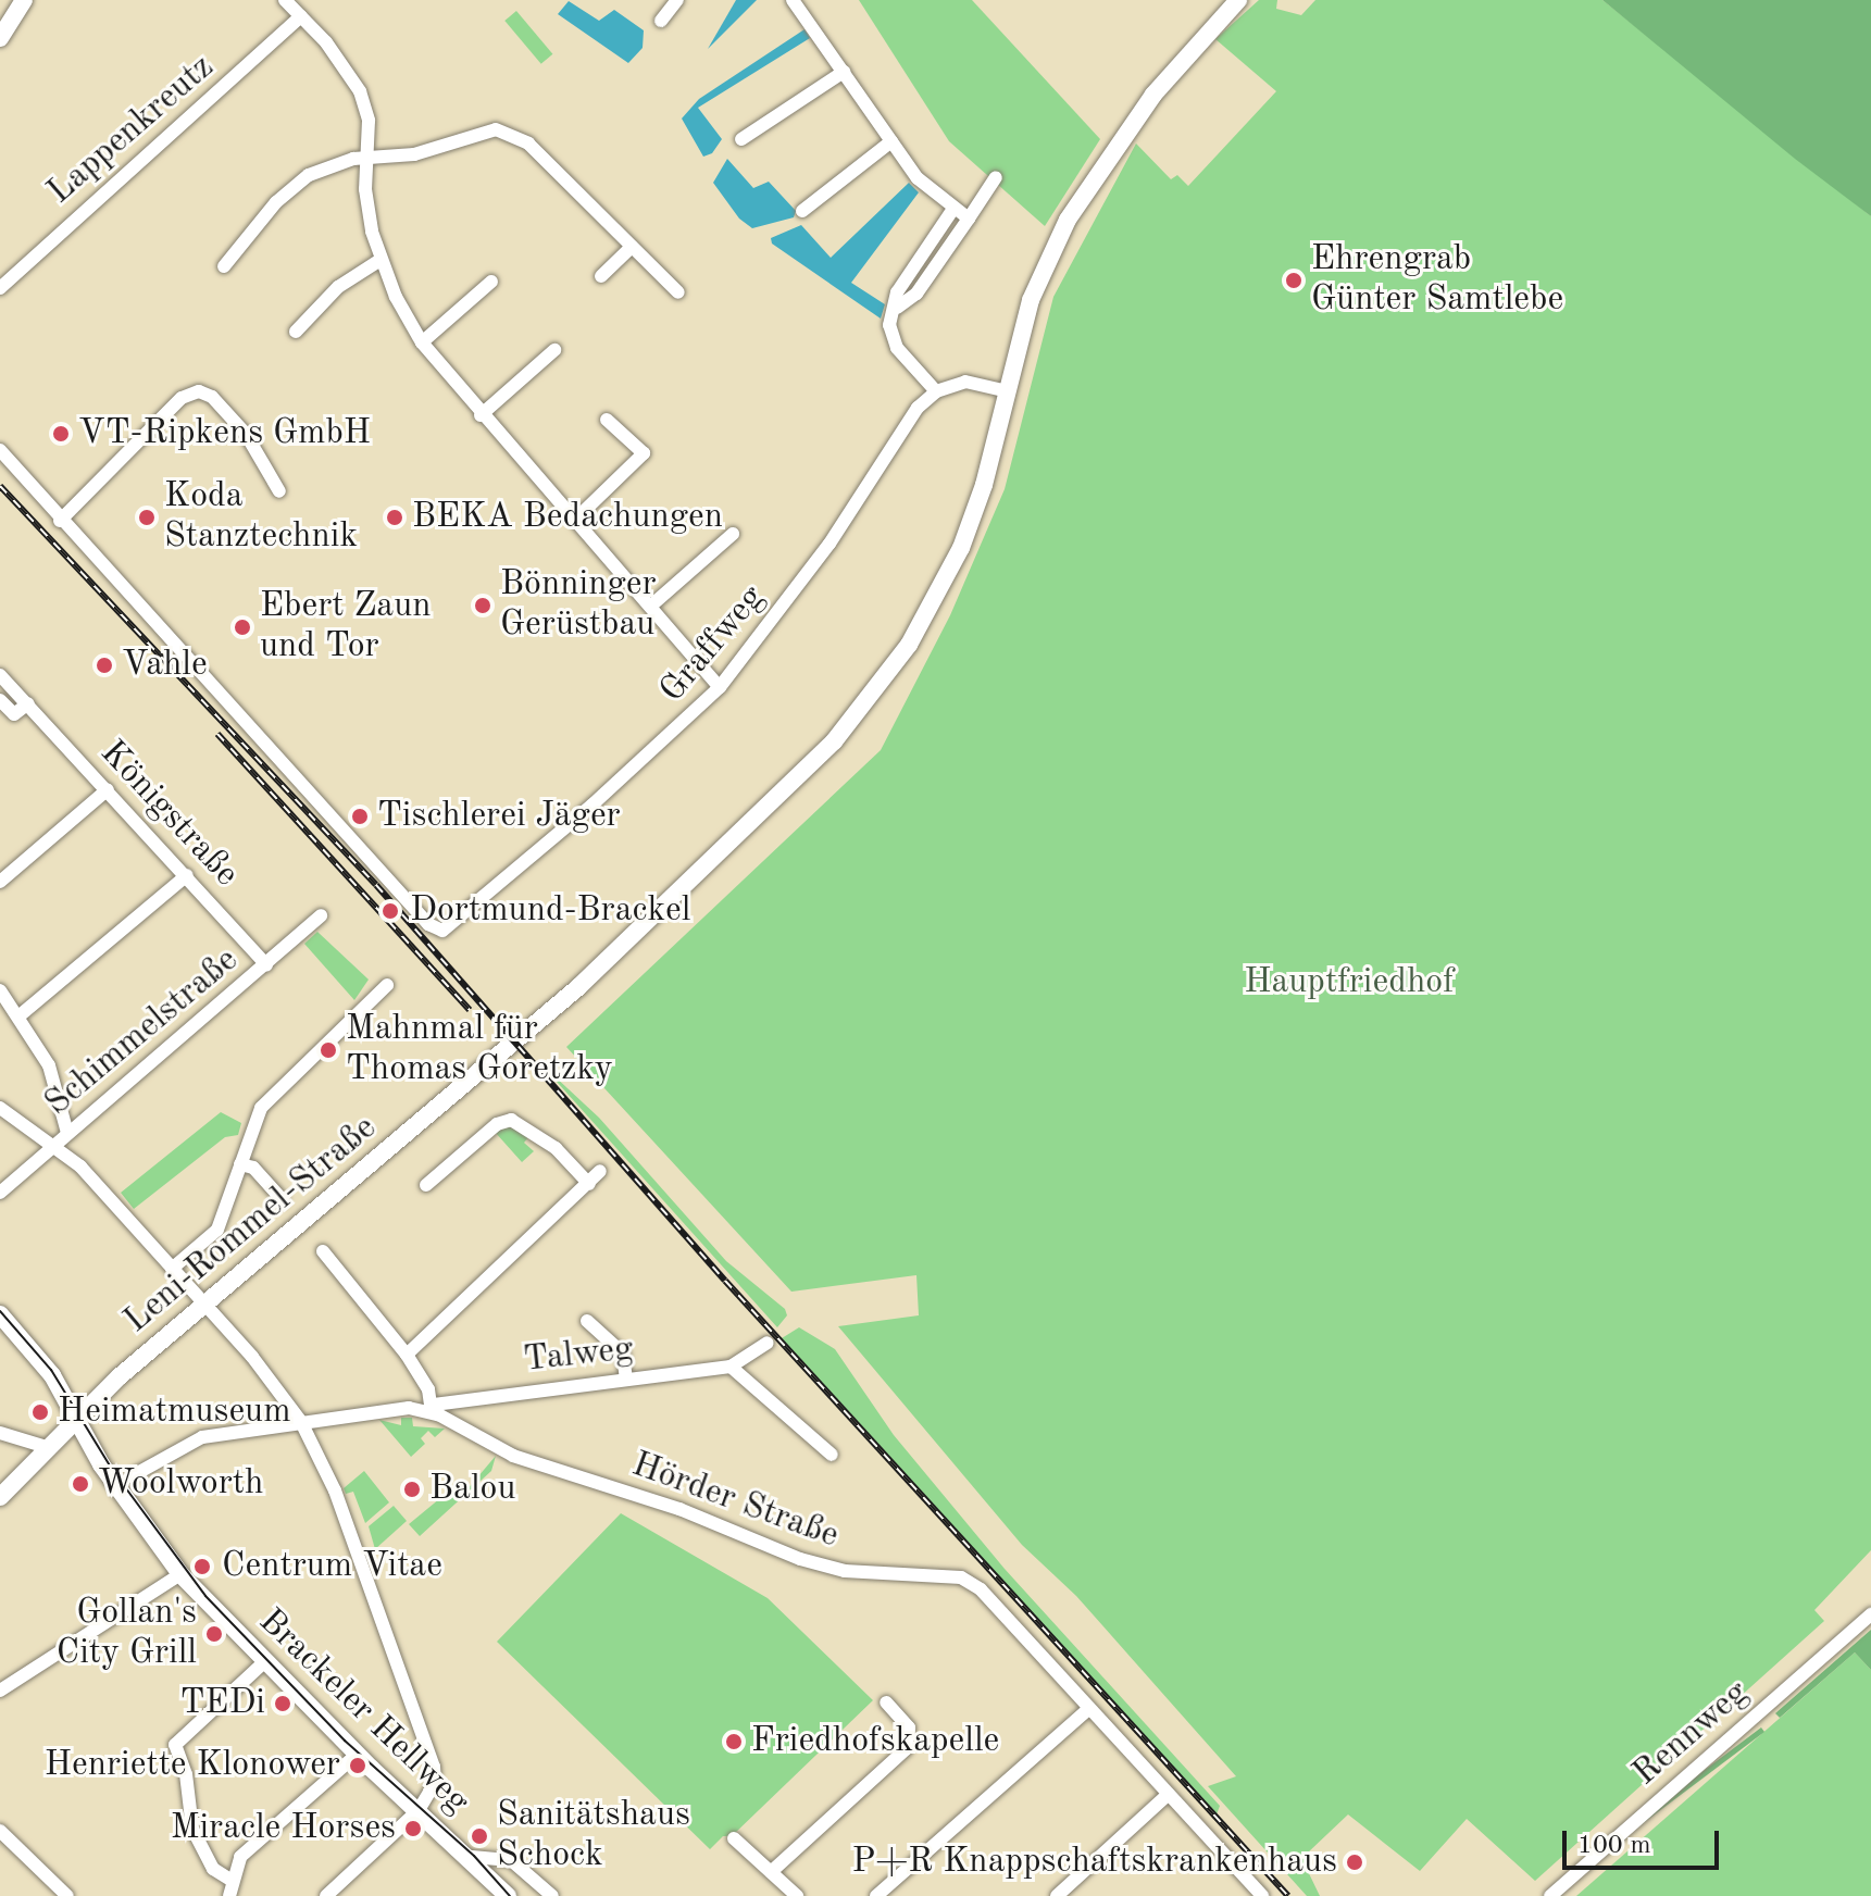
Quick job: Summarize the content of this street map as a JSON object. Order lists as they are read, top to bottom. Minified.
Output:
{"streets":{"main road":["Leni-Rommel-Straße","Brackeler Hellweg"],"street":["Lappenkreutz","Graffweg","Königstraße","Schimmelstraße","Talweg","Hörder Straße","Rennweg"]},"crossings":[["Königstraße","Schimmelstraße"],["Leni-Rommel-Straße","Brackeler Hellweg"],["Talweg","Hörder Straße"]],"parks":["Hauptfriedhof"],"places":["Ehrengrab Günter Samtlebe","VT-Ripkens GmbH","Koda Stanztechnik","BEKA Bedachungen","Bönninger Gerüstbau","Ebert Zaun und Tor","Vahle","Tischlerei Jäger","Dortmund-Brackel","Mahnmal für Thomas Goretzky","Heimatmuseum","Woolworth","Balou","Centrum Vitae","Gollan's City Grill","TEDi","Friedhofskapelle","Henriette Klonower","Miracle Horses","Sanitätshaus Schock","P+R Knappschaftskrankenhaus"],"scale_bar":"100 m"}
